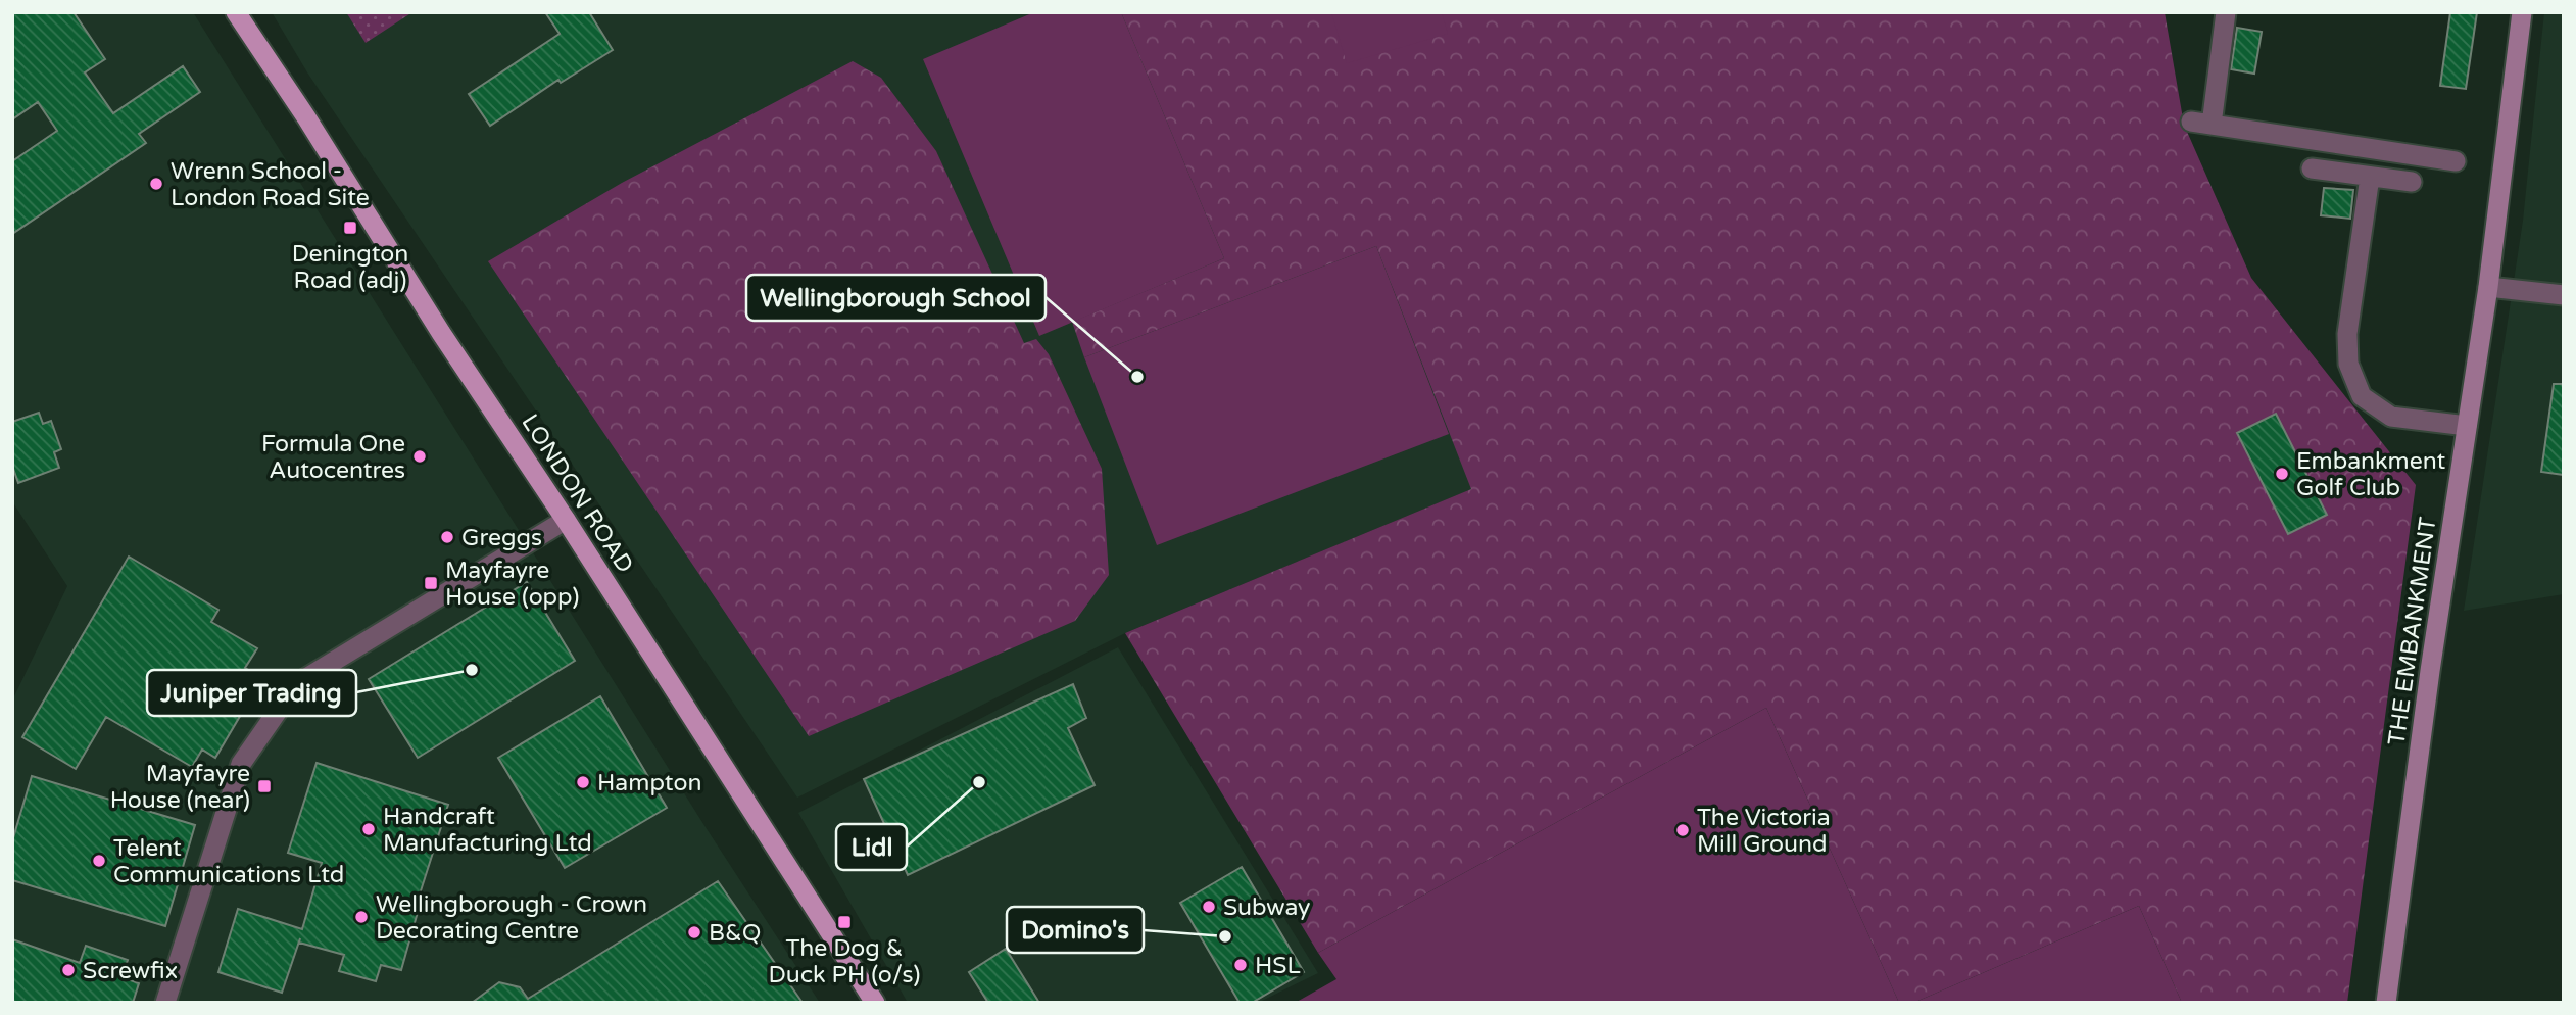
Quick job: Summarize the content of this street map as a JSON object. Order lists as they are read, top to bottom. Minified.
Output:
{"streets":{"main road":["LONDON ROAD","THE EMBANKMENT"]},"places":{"other":["Wrenn School - London Road Site","Wellingborough School","Formula One Autocentres","Embankment Golf Club","Greggs","Juniper Trading","Hampton","Lidl","Handcraft Manufacturing Ltd","The Victoria Mill Ground","Telent Communications Ltd","Subway","Wellingborough - Crown Decorating Centre","B&Q","Domino's","HSL","Screwfix"],"transit":["Denington Road (adj)","Mayfayre House (opp)","Mayfayre House (near)","The Dog & Duck PH (o/s)"]}}
